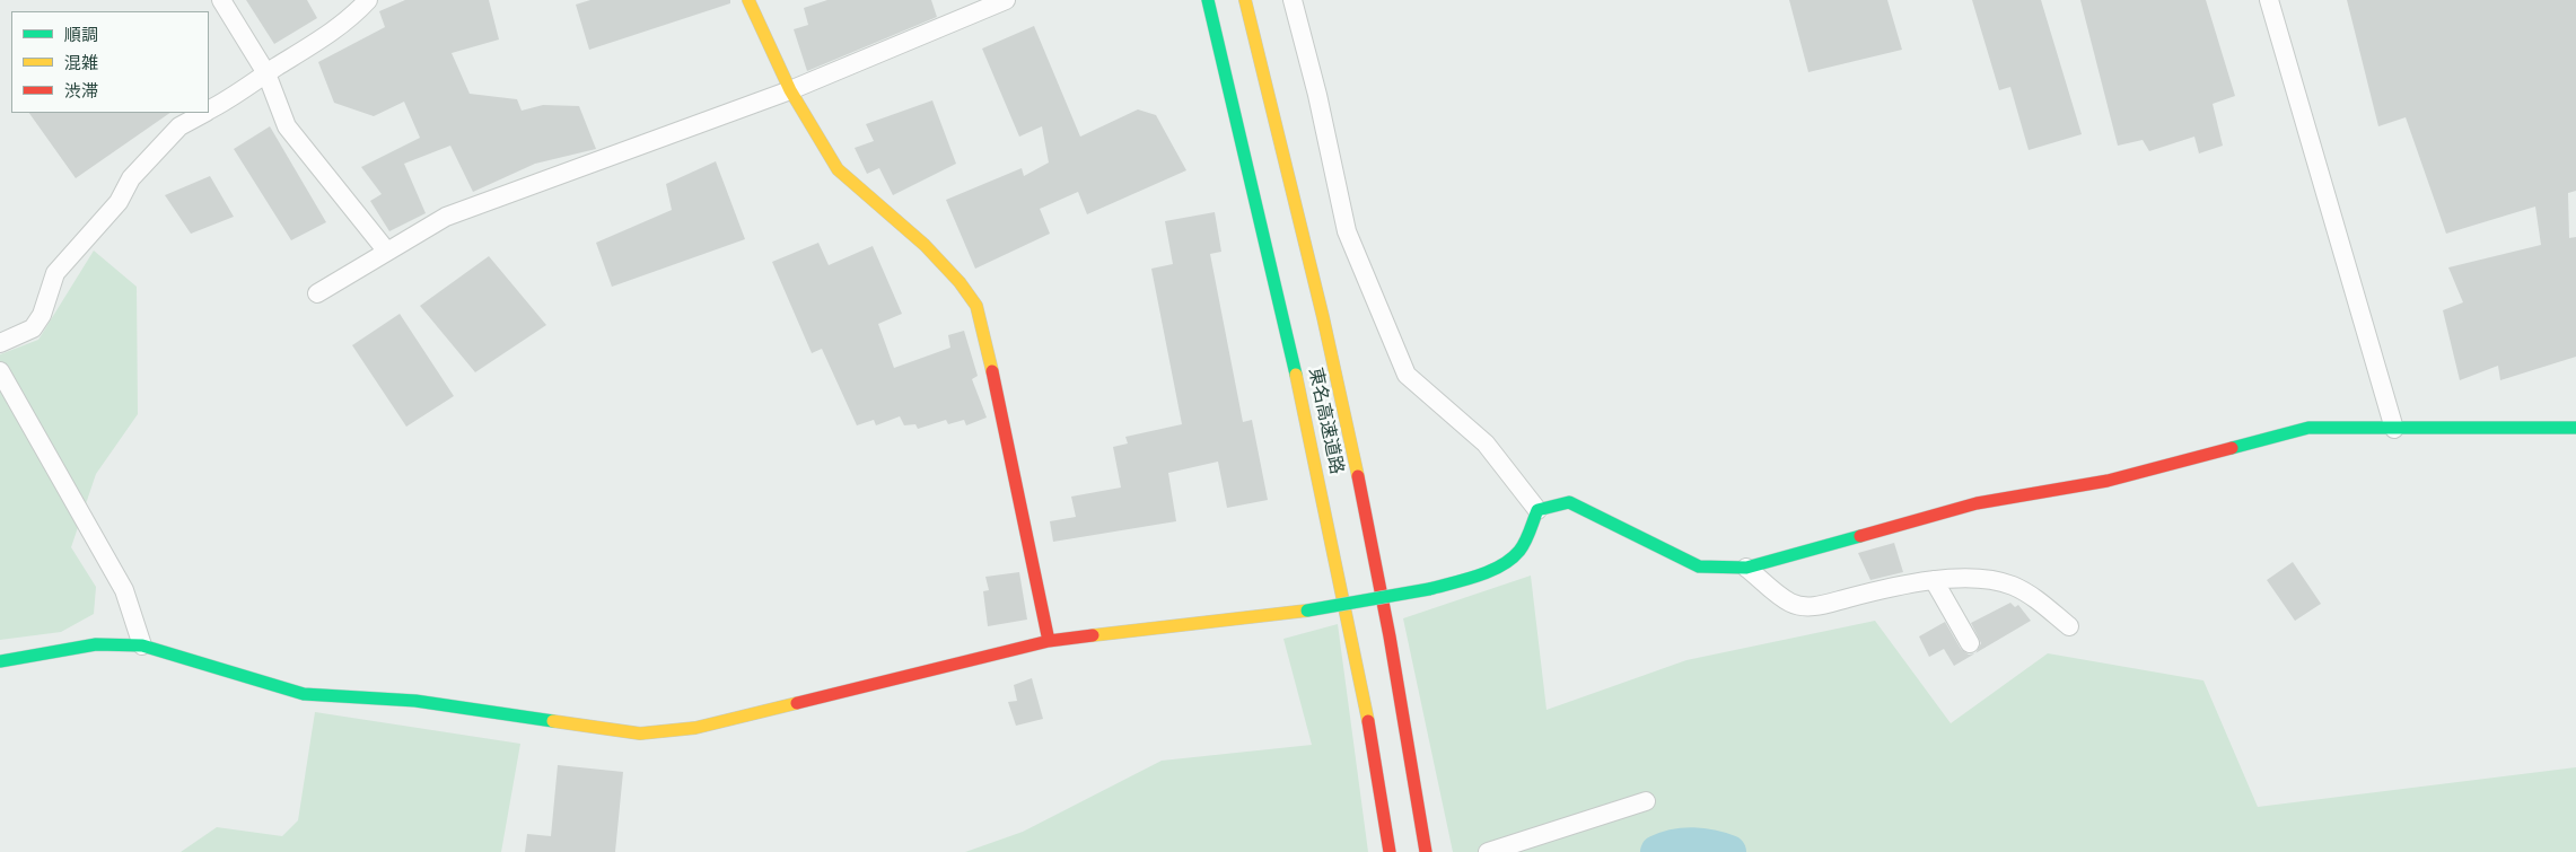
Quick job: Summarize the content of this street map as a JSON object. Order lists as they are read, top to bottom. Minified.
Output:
{"streets":{"main road":["東名高速道路"]},"legend":["順調","混雑","渋滞"]}
